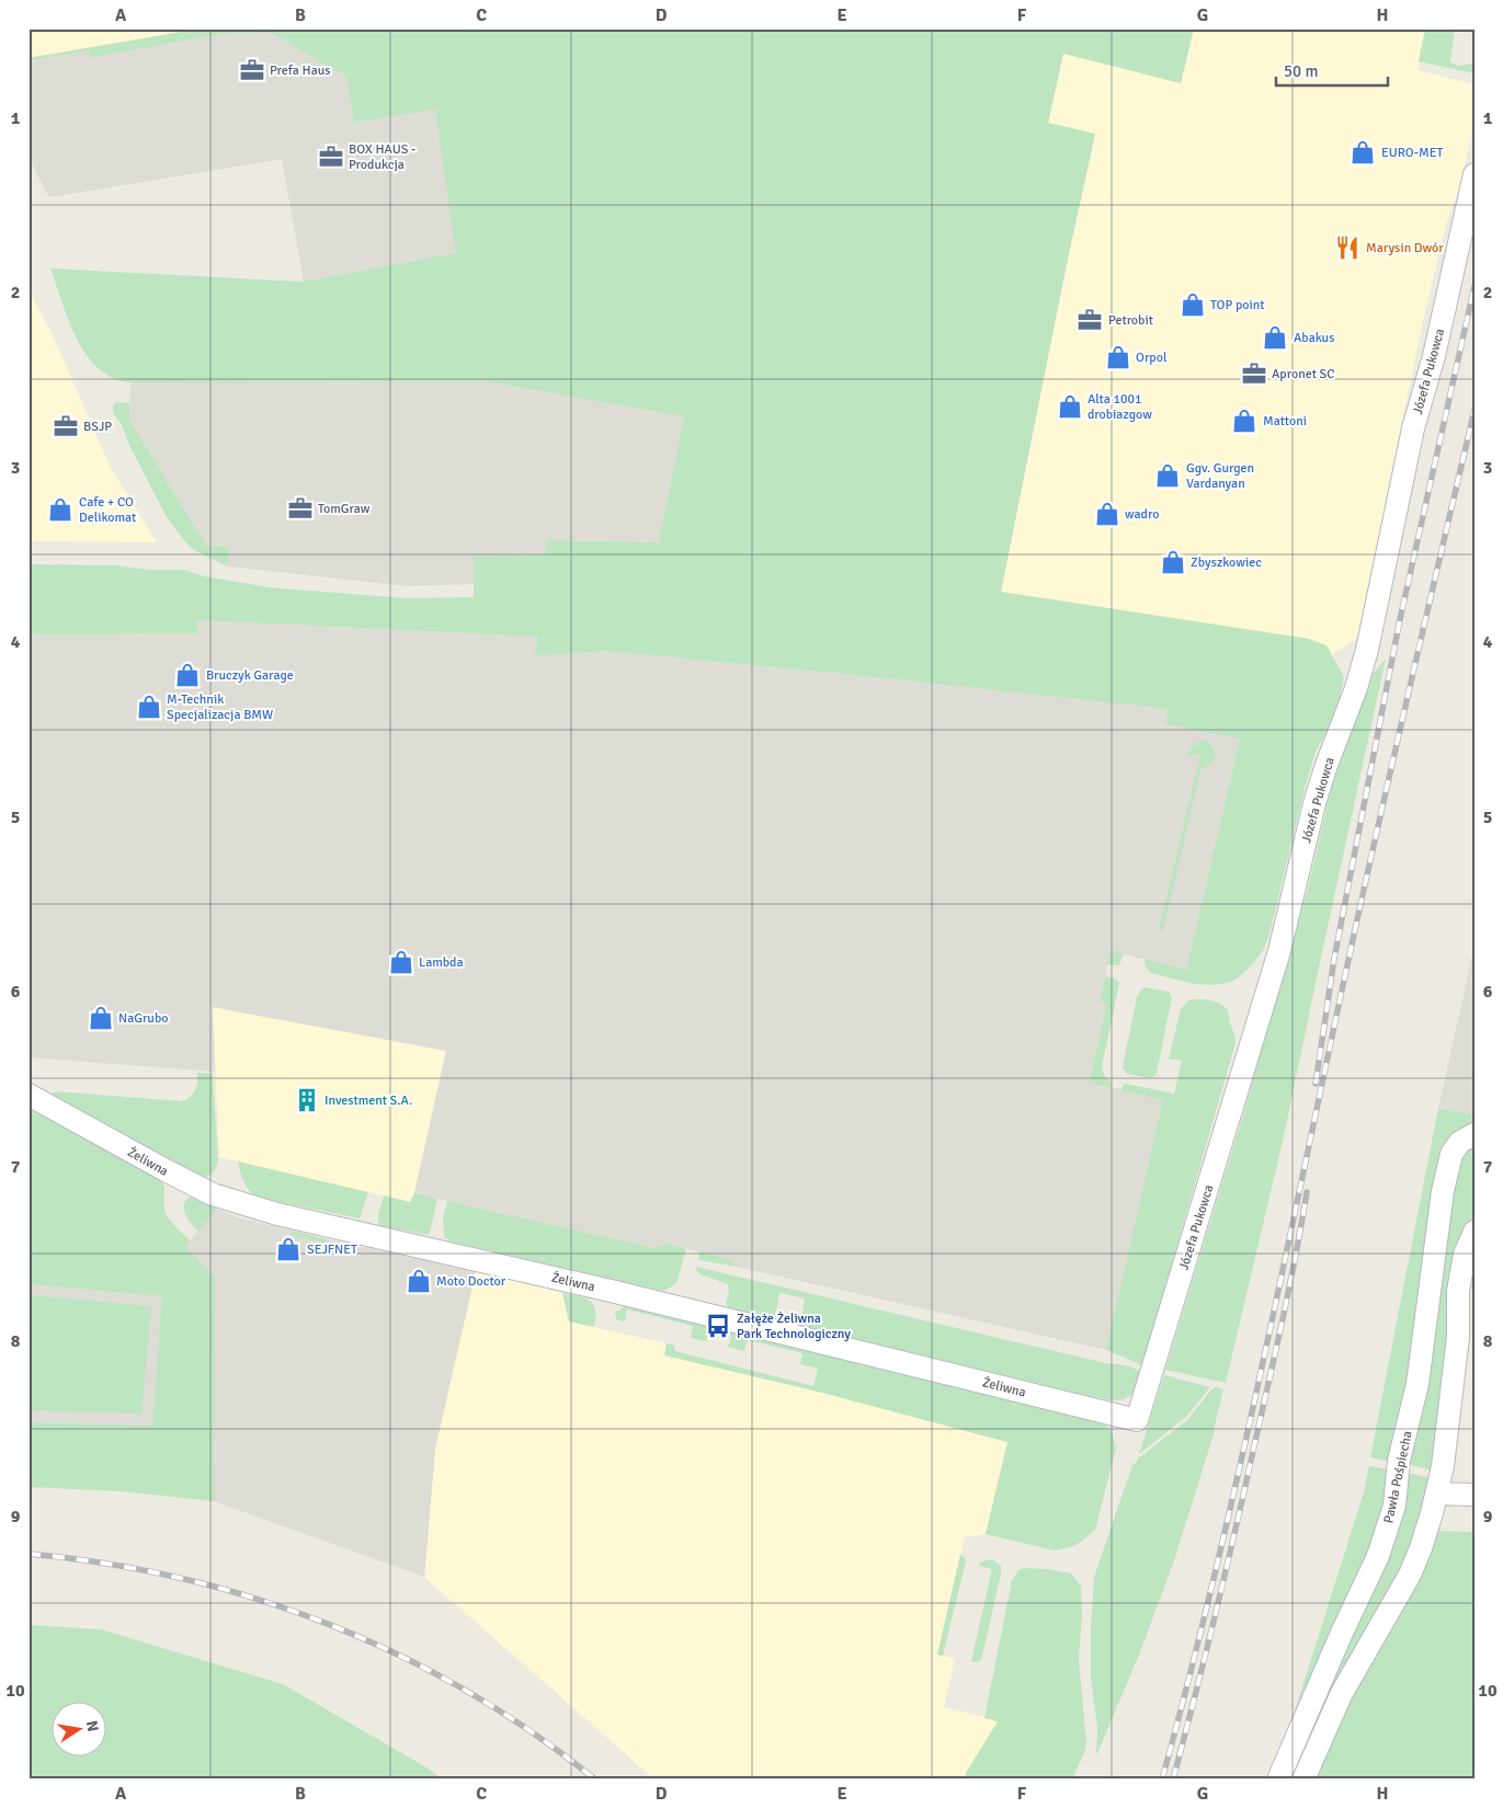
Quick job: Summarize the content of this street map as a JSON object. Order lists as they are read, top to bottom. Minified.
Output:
{"streets":{"street":["Józefa Pukowca","Żeliwna","Pawła Pośpiecha"]},"crossings":[["Józefa Pukowca","Żeliwna"]],"places":{"office":["Prefa Haus","BOX HAUS - Produkcja","Petrobit","Apronet SC","BSJP","TomGraw"],"shop":["EURO-MET","TOP point","Abakus","Orpol","Alta 1001 drobiazgow","Mattoni","Ggv. Gurgen Vardanyan","Cafe + CO Delikomat","wadro","Zbyszkowiec","Bruczyk Garage","M-Technik Specjalizacja BMW","Lambda","NaGrubo","SEJFNET","Moto Doctor"],"restaurant":["Marysin Dwór"],"building":["Investment S.A."],"bus stop":["Załęże Żeliwna Park Technologiczny"]},"scale_bar":"50 m","north":"right","grid":{"columns":["A","B","C","D","E","F","G","H"],"rows":["1","2","3","4","5","6","7","8","9","10"]}}
